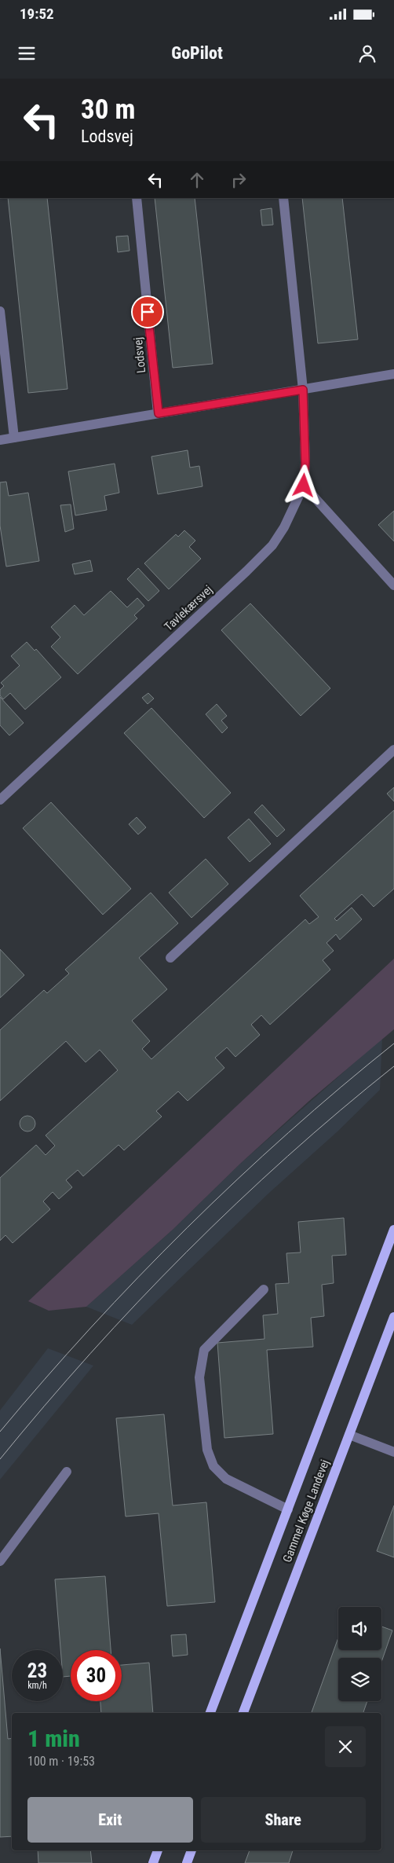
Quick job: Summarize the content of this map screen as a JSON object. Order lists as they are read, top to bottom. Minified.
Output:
{"streets":{"main road":["Gammel Køge Landevej"],"street":["Lodsvej","Tavlekærsvej"]},"page":{"status":"19:52","header":"GoPilot","turn":["30 m","Lodsvej"],"speed":"23 km/h","limit":"30","heading":["1 min","100 m · 19:53"],"buttons":["Exit","Share"]}}
